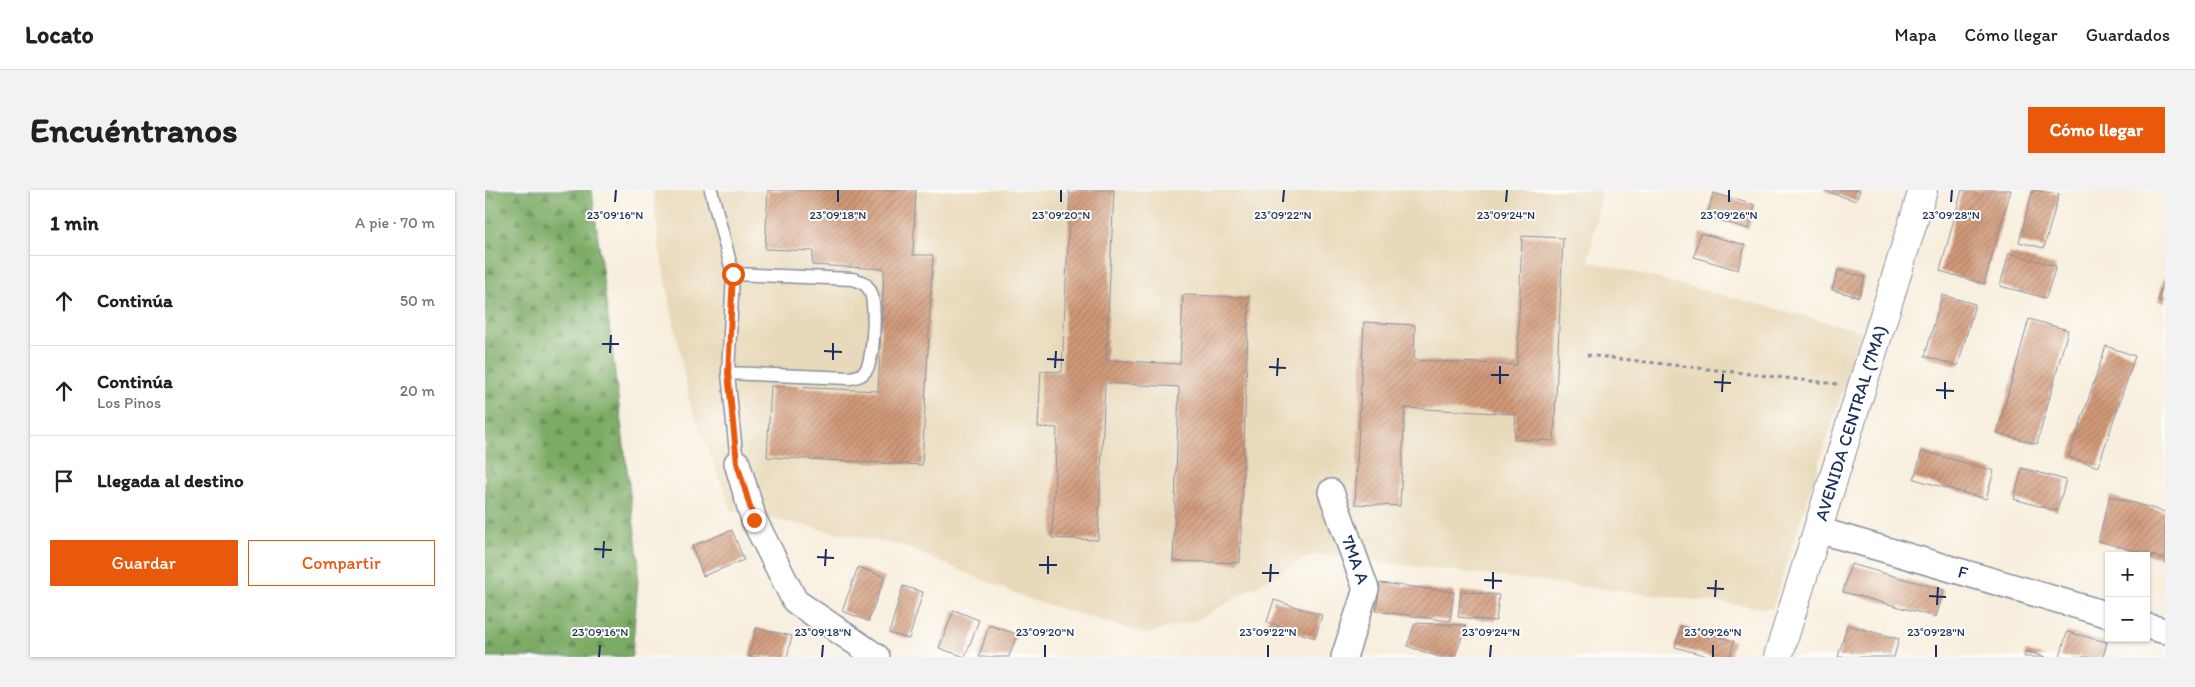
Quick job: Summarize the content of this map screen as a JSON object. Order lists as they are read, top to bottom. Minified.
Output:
{"streets":{"main road":["AVENIDA CENTRAL (7MA)"],"street":["7MA A","F"]},"crossings":[["AVENIDA CENTRAL (7MA)","F"]],"page":{"header":"Locato","nav":["Mapa","Cómo llegar","Guardados"],"buttons":["Cómo llegar",["Guardar","Compartir"]],"title":"Encuéntranos","heading":["1 min","A pie · 70 m"],"list":[["Continúa","50 m"],["Continúa","Los Pinos","20 m"],"Llegada al destino"],"map_buttons":["+","−"]},"coordinates":["23°09'16\"N","23°09'18\"N","23°09'20\"N","23°09'22\"N","23°09'24\"N","23°09'26\"N","23°09'28\"N"]}
